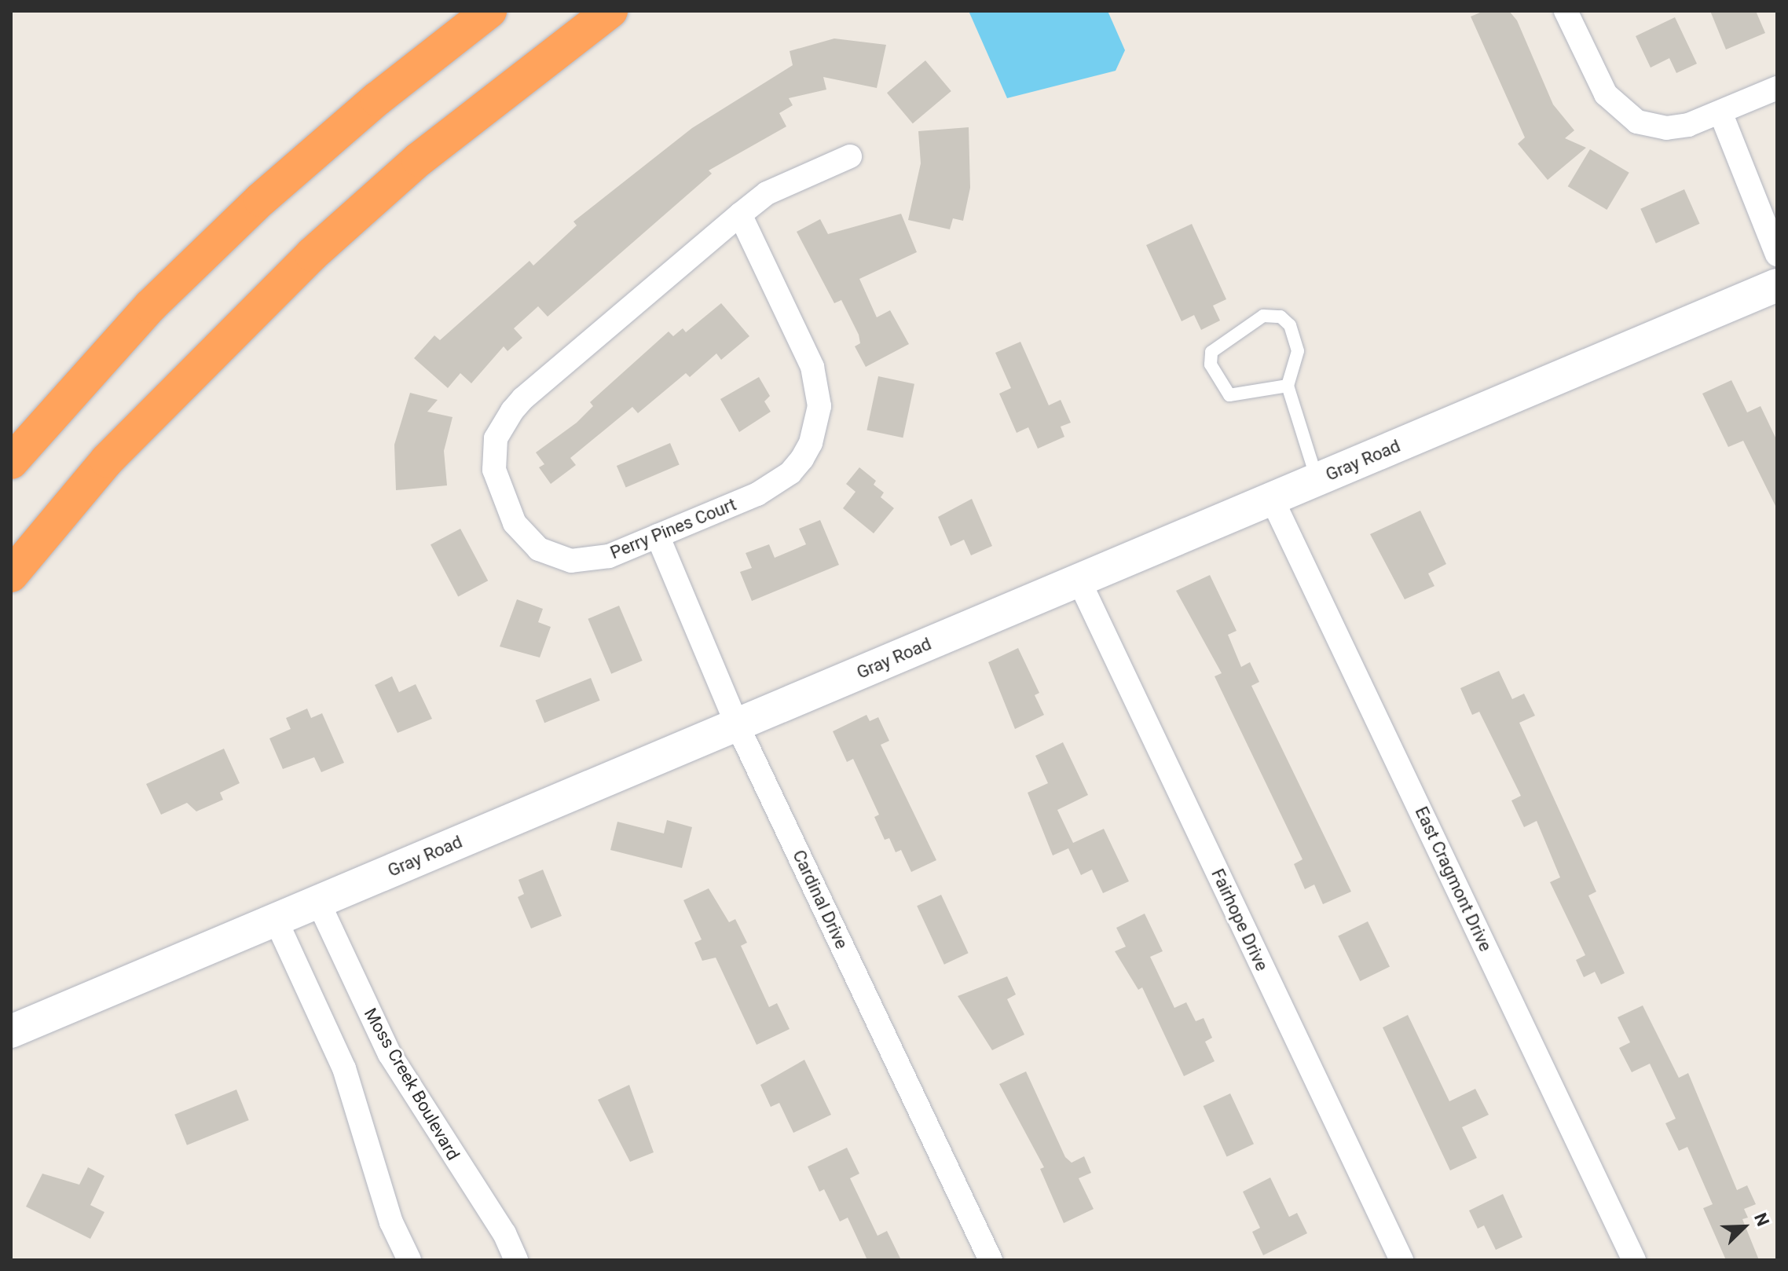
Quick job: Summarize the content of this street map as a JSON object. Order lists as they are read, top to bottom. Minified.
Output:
{"streets":{"street":["Gray Road","Perry Pines Court","East Cragmont Drive","Cardinal Drive","Fairhope Drive","Moss Creek Boulevard"]},"crossings":[["Gray Road","East Cragmont Drive"],["Gray Road","Cardinal Drive"],["Gray Road","Fairhope Drive"],["Gray Road","Moss Creek Boulevard"],["Perry Pines Court","Cardinal Drive"]],"north":"top right"}
